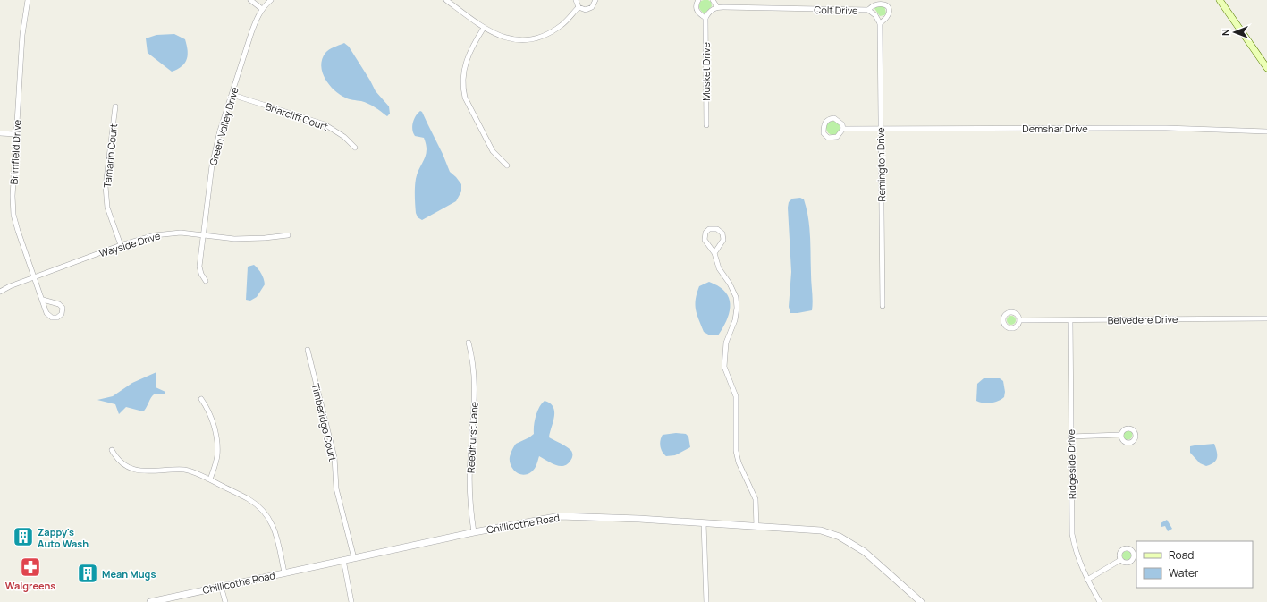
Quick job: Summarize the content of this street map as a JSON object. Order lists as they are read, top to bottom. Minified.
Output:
{"streets":{"street":["Colt Drive","Musket Drive","Briarcliff Court","Green Valley Drive","Demshar Drive","Brimfield Drive","Tamarin Court","Remington Drive","Wayside Drive","Belvedere Drive","Timberidge Court","Reedhurst Lane","Ridgeside Drive","Chillicothe Road"]},"crossings":[["Colt Drive","Remington Drive"],["Briarcliff Court","Green Valley Drive"],["Green Valley Drive","Wayside Drive"],["Demshar Drive","Remington Drive"],["Brimfield Drive","Wayside Drive"],["Tamarin Court","Wayside Drive"],["Belvedere Drive","Ridgeside Drive"],["Timberidge Court","Chillicothe Road"],["Reedhurst Lane","Chillicothe Road"]],"places":{"building":["Zappy's Auto Wash","Mean Mugs"],"pharmacy":["Walgreens"]},"legend":["Road","Water"],"north":"left"}
